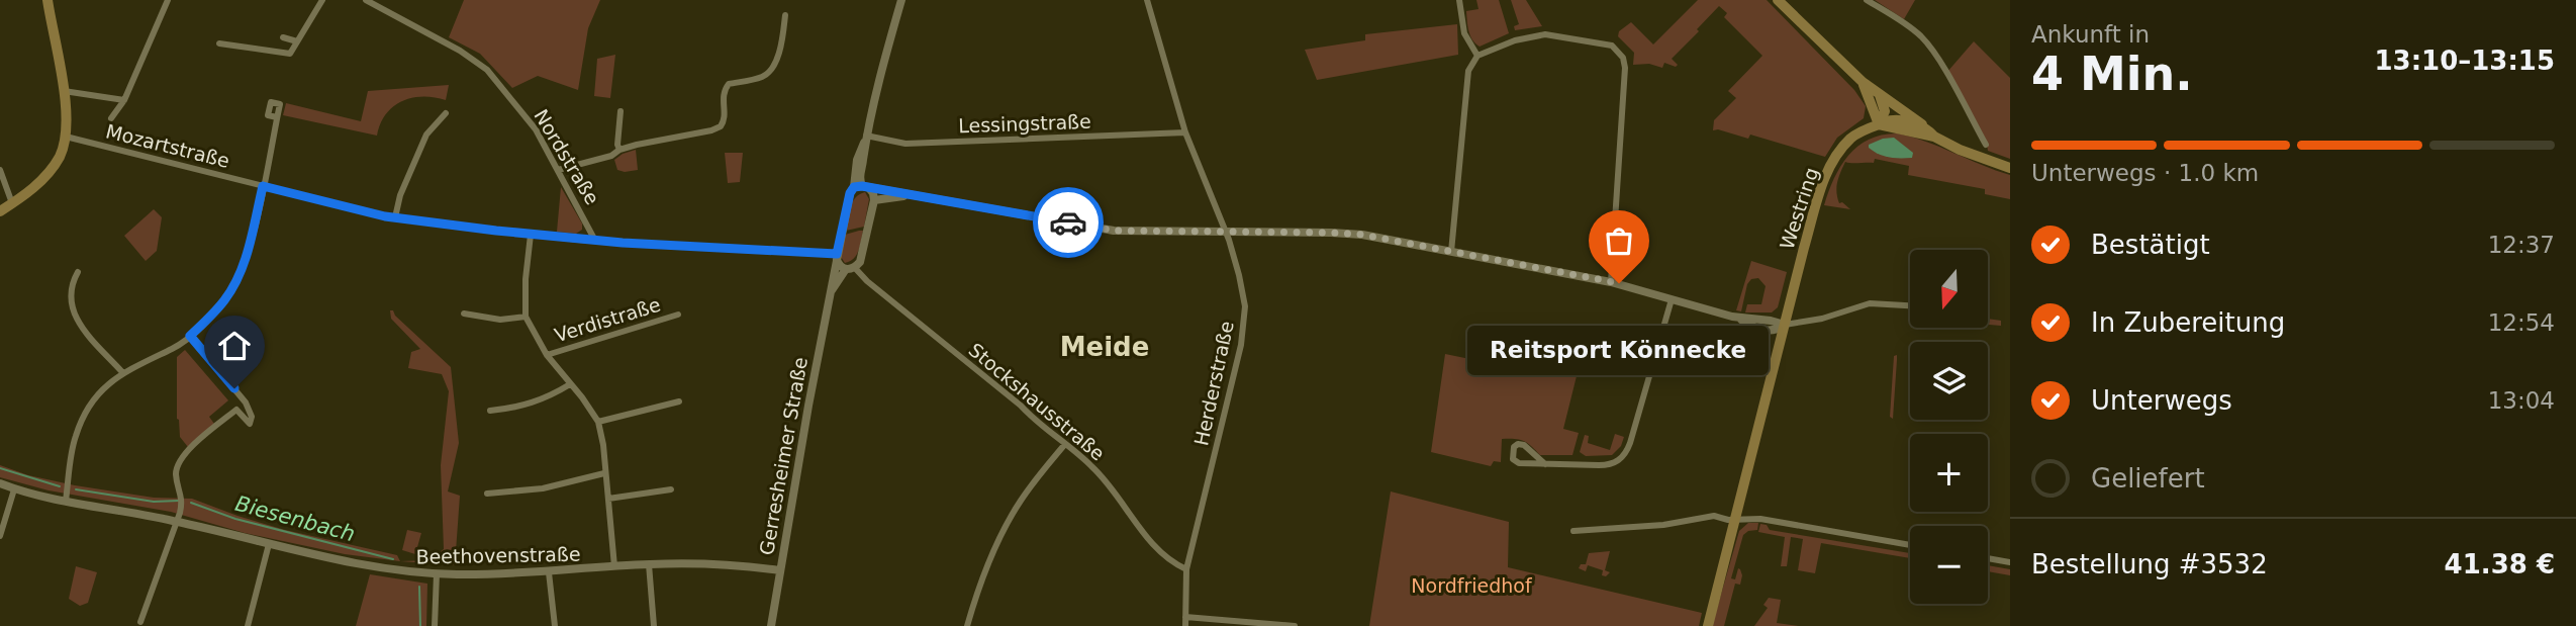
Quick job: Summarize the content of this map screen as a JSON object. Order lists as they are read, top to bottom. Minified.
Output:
{"streets":{"main road":["Westring"],"street":["Lessingstraße","Mozartstraße","Nordstraße","Verdistraße","Herderstraße","Stockshausstraße","Gerresheimer Straße","Beethovenstraße"]},"crossings":[["Lessingstraße","Herderstraße"],["Lessingstraße","Gerresheimer Straße"],["Mozartstraße","Nordstraße"],["Mozartstraße","Verdistraße"],["Mozartstraße","Gerresheimer Straße"],["Verdistraße","Beethovenstraße"],["Herderstraße","Stockshausstraße"],["Stockshausstraße","Gerresheimer Straße"],["Gerresheimer Straße","Beethovenstraße"]],"districts":["Meide"],"water":["Biesenbach"],"parks":["Nordfriedhof"],"places":["Reitsport Könnecke"],"north":"bottom","page":{"heading":["4 Min.","Ankunft in","13:10–13:15"],"panel":["Bestellung #3532","41.38 €"],"bar":"Unterwegs · 1.0 km","list":[["Bestätigt","12:37"],["In Zubereitung","12:54"],["Unterwegs","13:04"],"Geliefert"],"map_buttons":["+","−"],"bubble":"Reitsport Könnecke"}}
